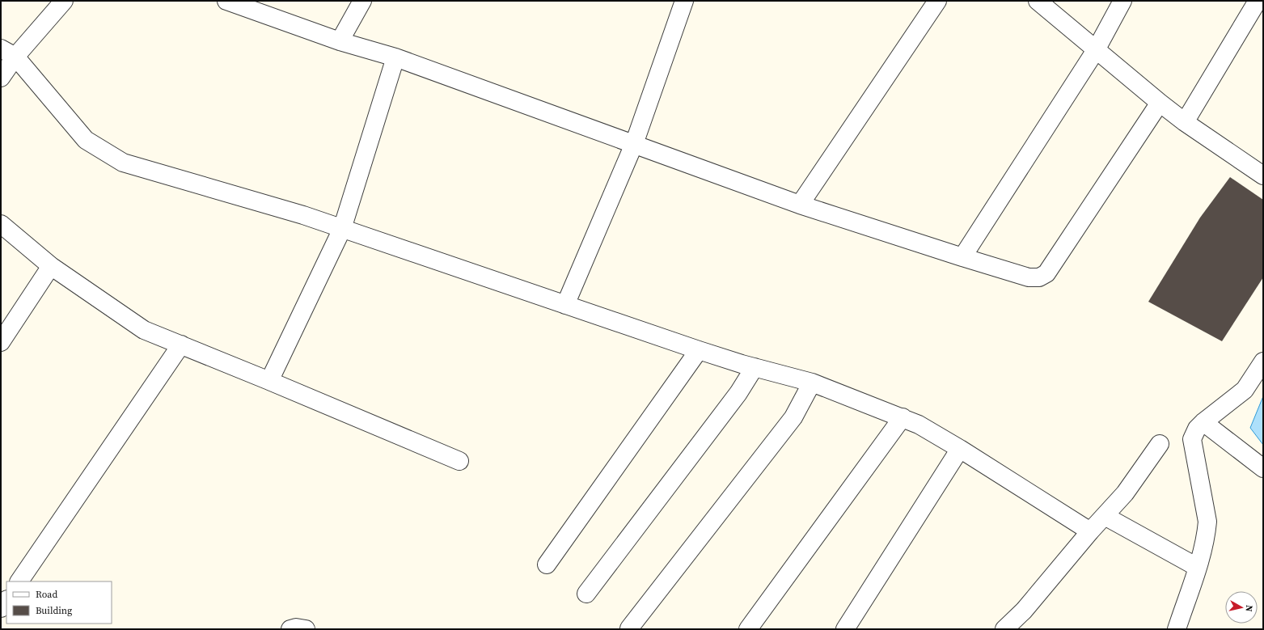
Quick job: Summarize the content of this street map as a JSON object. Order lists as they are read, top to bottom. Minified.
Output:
{"legend":["Road","Building"],"north":"right"}
